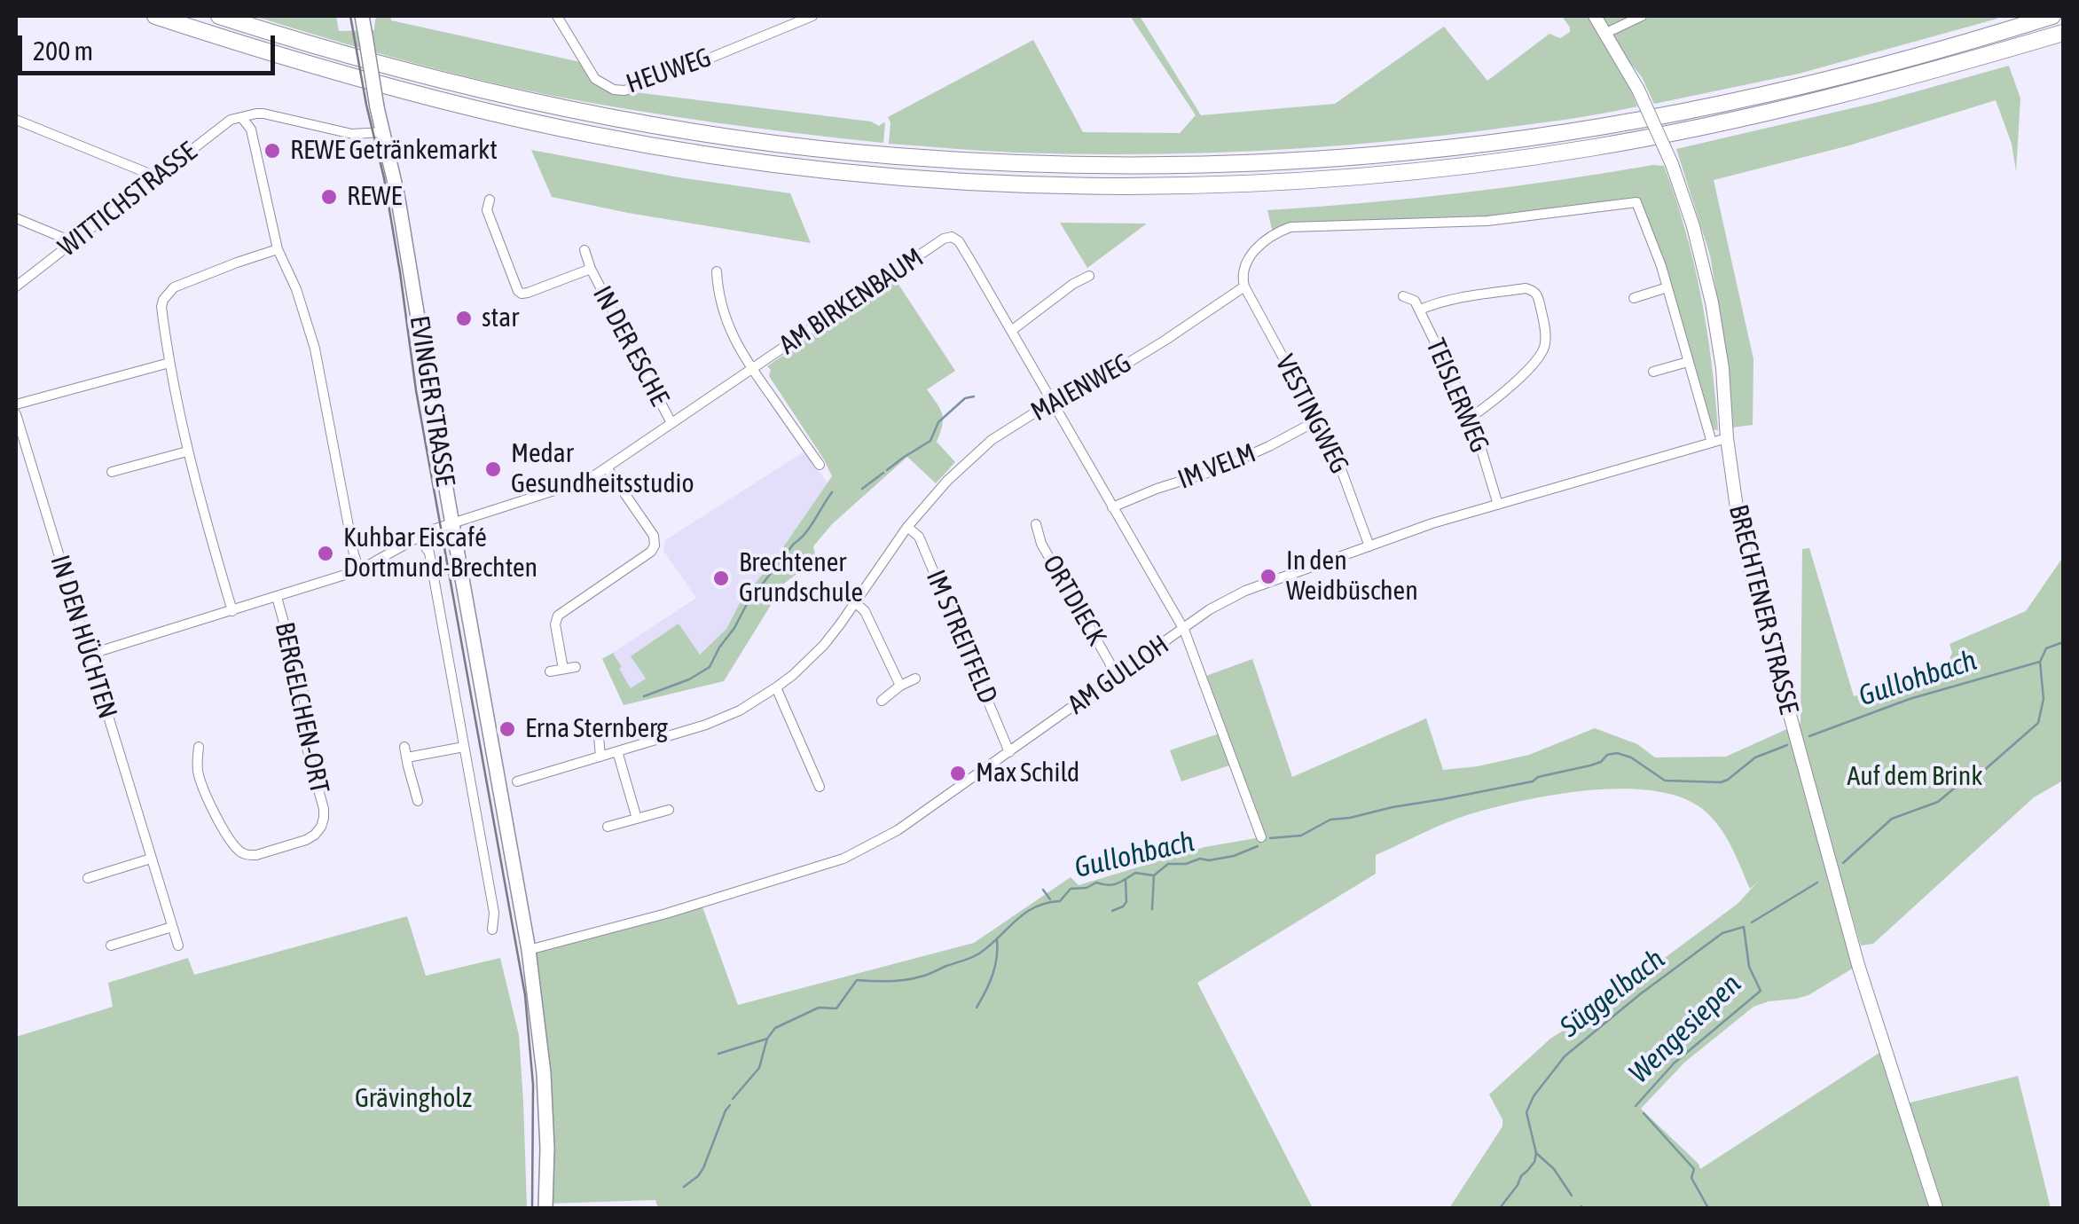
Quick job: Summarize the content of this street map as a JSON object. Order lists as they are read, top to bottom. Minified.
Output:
{"streets":{"main road":["EVINGER STRASSE"],"street":["HEUWEG","WITTICHSTRASSE","AM BIRKENBAUM","IN DER ESCHE","MAIENWEG","TEISLERWEG","VESTINGWEG","IM VELM","ORTDIECK","BRECHTENER STRASSE","IN DEN HÜCHTEN","IM STREITFELD","AM GULLOH","BERGELCHEN-ORT"]},"crossings":[["AM BIRKENBAUM","IN DER ESCHE"],["AM BIRKENBAUM","EVINGER STRASSE"],["AM BIRKENBAUM","IN DEN HÜCHTEN"],["AM BIRKENBAUM","BERGELCHEN-ORT"],["MAIENWEG","VESTINGWEG"],["MAIENWEG","IM STREITFELD"],["TEISLERWEG","AM GULLOH"],["EVINGER STRASSE","AM GULLOH"],["VESTINGWEG","IM VELM"],["VESTINGWEG","AM GULLOH"],["ORTDIECK","AM GULLOH"],["BRECHTENER STRASSE","AM GULLOH"],["IM STREITFELD","AM GULLOH"]],"water":["Gullohbach","Süggelbach","Wengesiepen"],"parks":["Auf dem Brink","Grävingholz"],"places":["REWE Getränkemarkt","REWE","star","Medar Gesundheitsstudio","Kuhbar Eiscafé Dortmund-Brechten","In den Weidbüschen","Brechtener Grundschule","Erna Sternberg","Max Schild"],"scale_bar":"200 m"}
